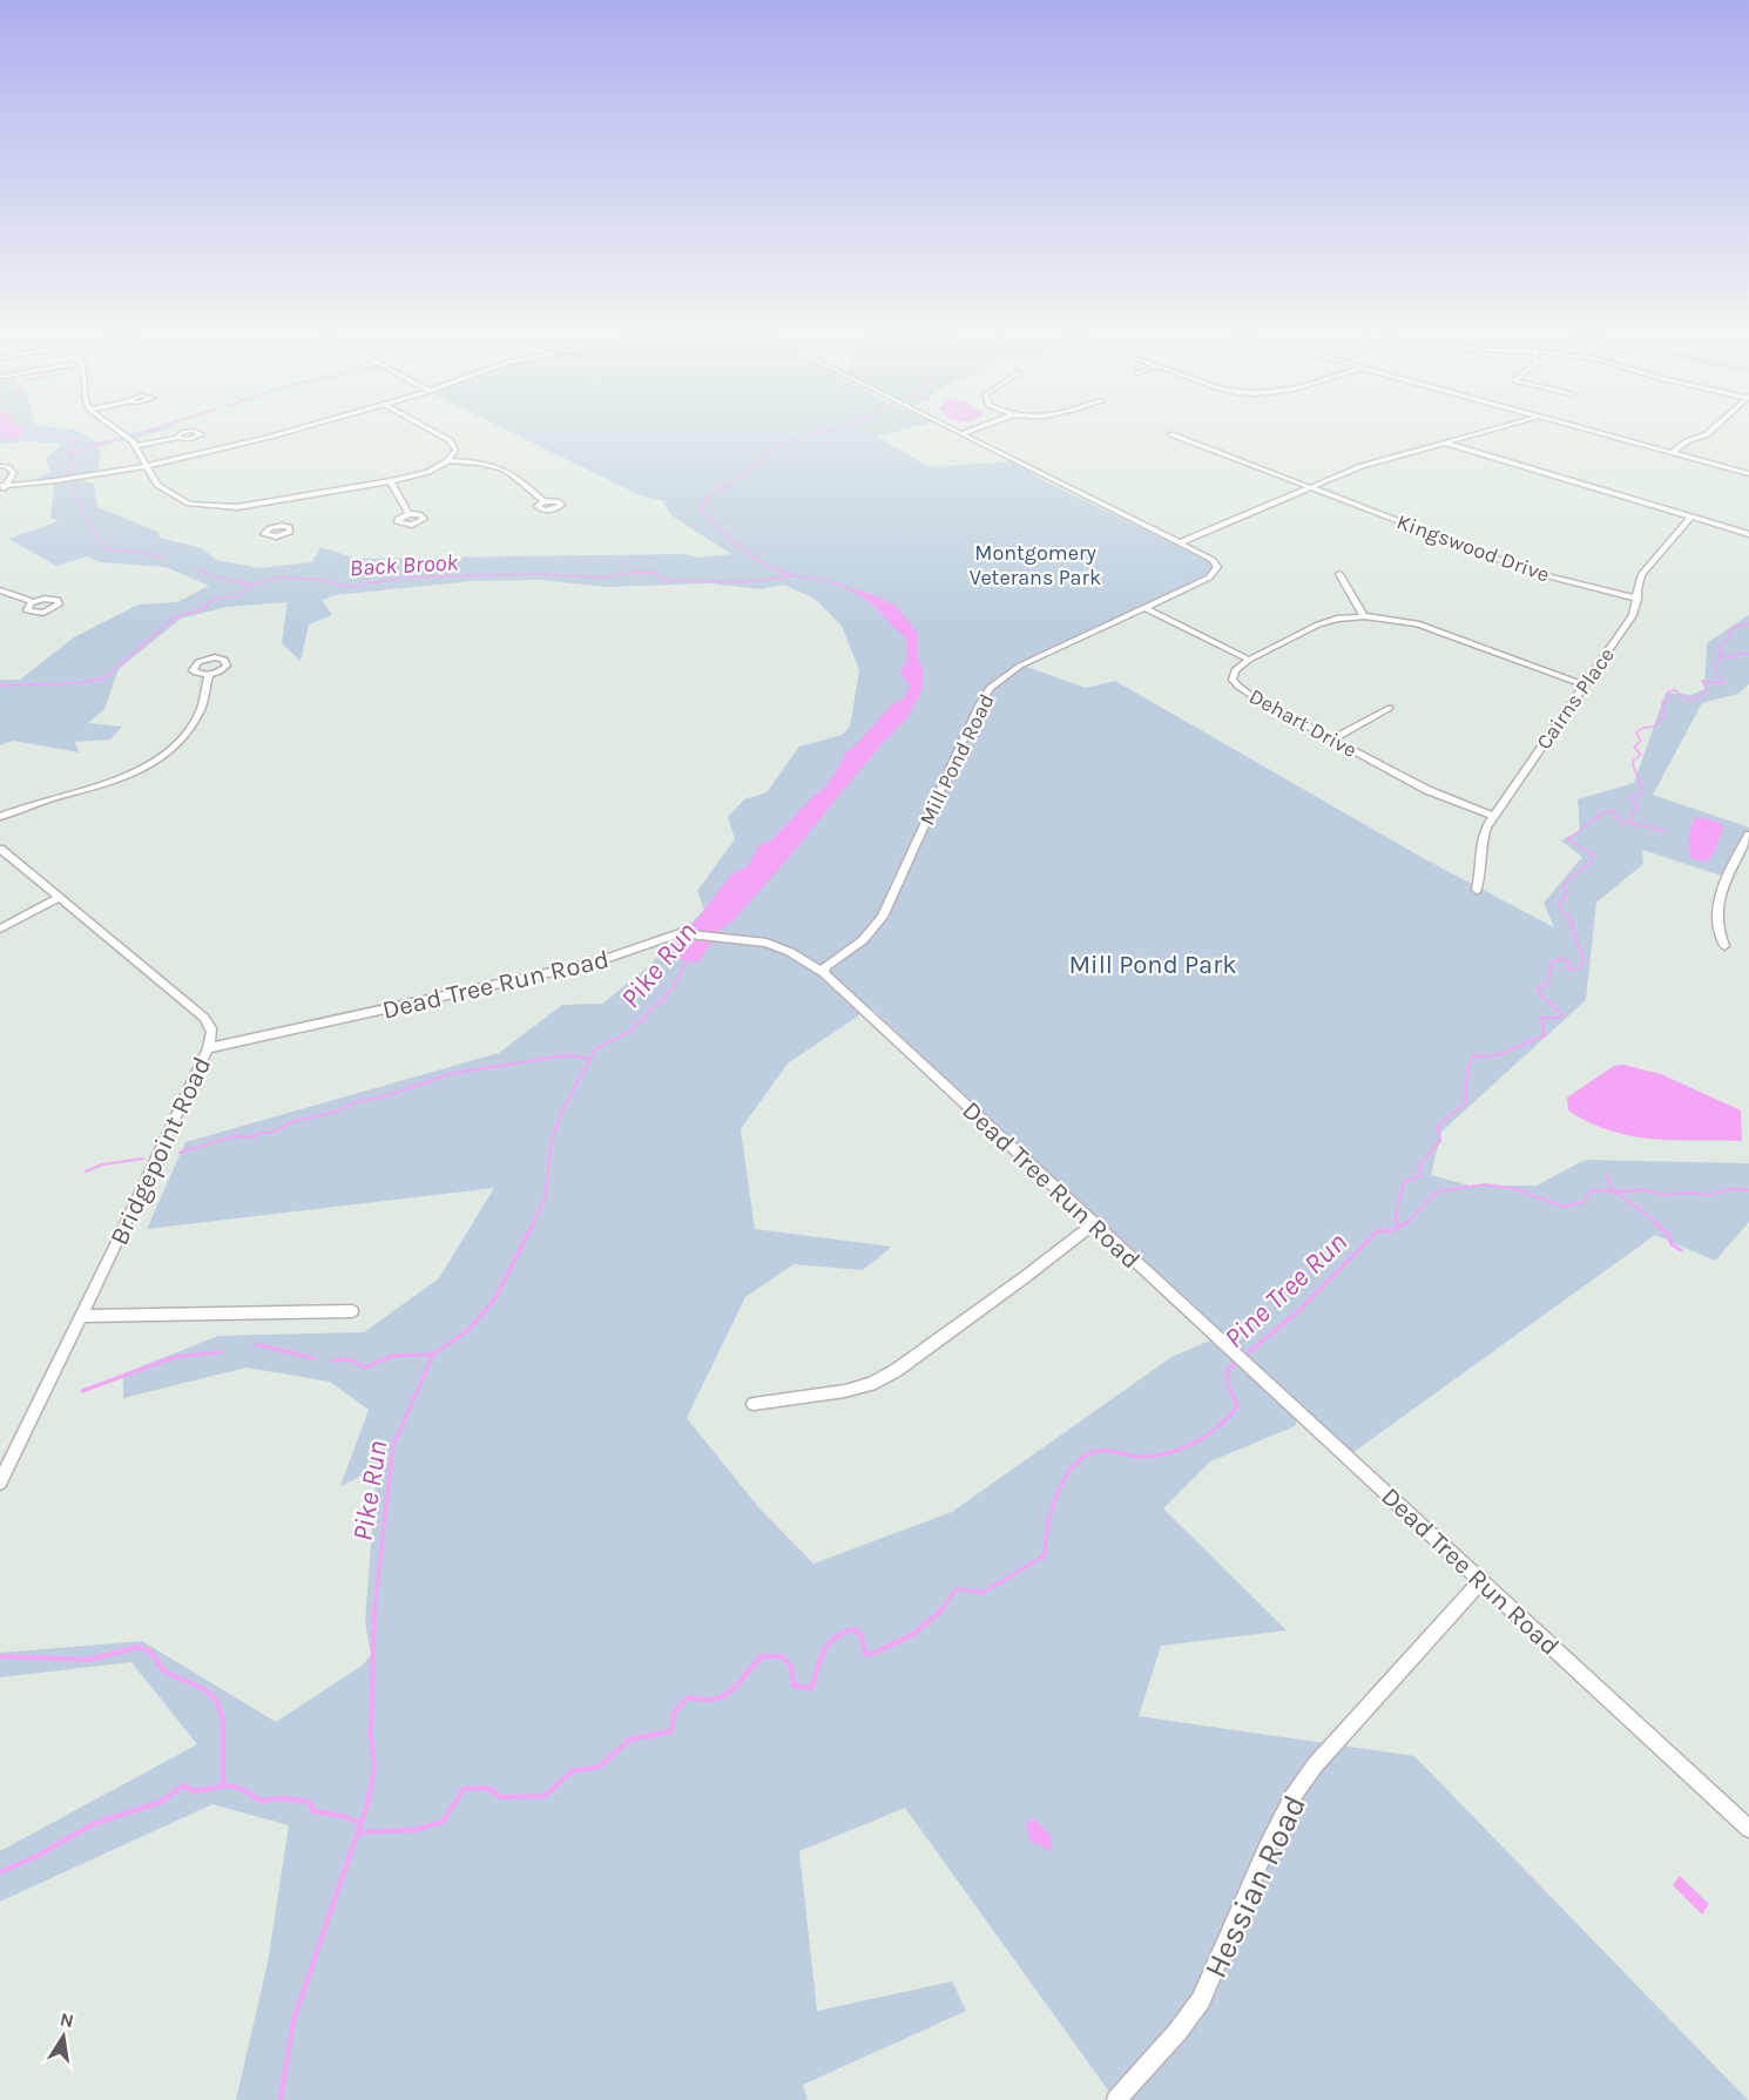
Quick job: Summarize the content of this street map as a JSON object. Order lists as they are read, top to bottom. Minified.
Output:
{"streets":{"street":["Kingswood Drive","Cairns Place","Dehart Drive","Mill Pond Road","Dead Tree Run Road","Bridgepoint Road","Hessian Road"]},"crossings":[["Kingswood Drive","Cairns Place"],["Cairns Place","Dehart Drive"],["Mill Pond Road","Dead Tree Run Road"],["Dead Tree Run Road","Bridgepoint Road"],["Dead Tree Run Road","Hessian Road"]],"water":["Back Brook","Pike Run","Pine Tree Run"],"parks":["Montgomery Veterans Park","Mill Pond Park"],"north":"top"}
